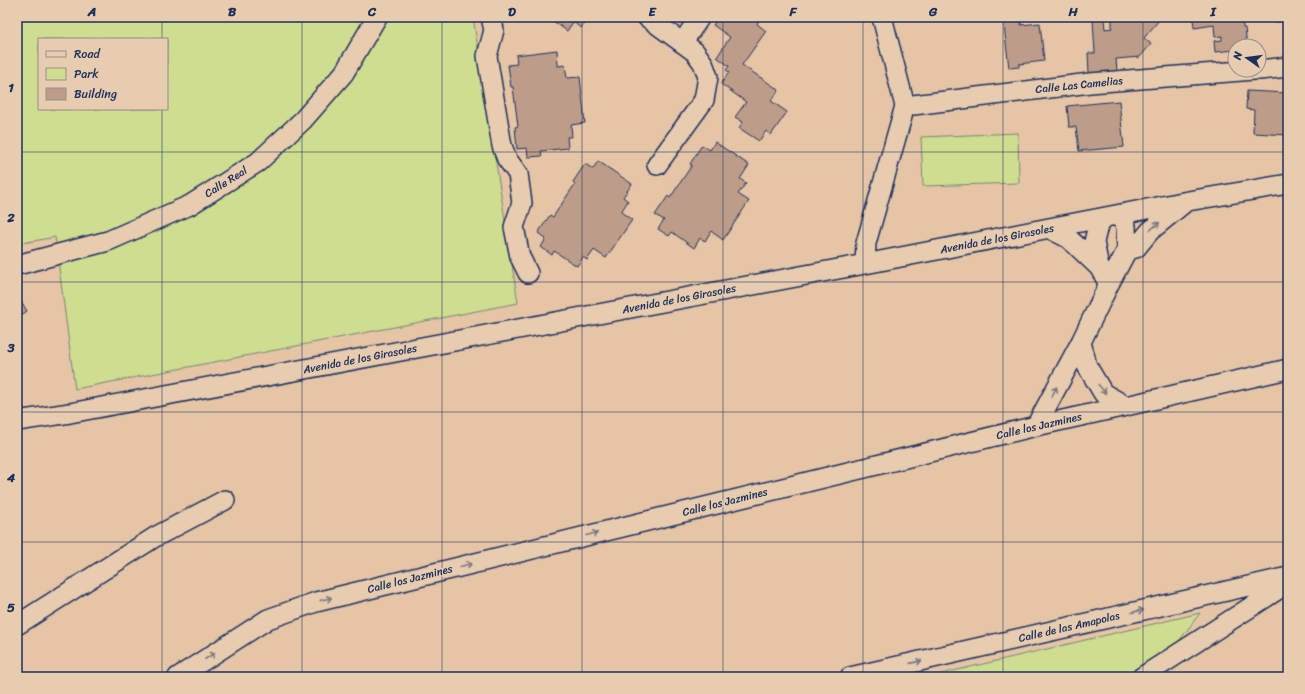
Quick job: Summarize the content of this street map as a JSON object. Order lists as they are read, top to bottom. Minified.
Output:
{"streets":{"street":["Calle Las Camelias","Calle Real","Avenida de los Girasoles","Calle los Jazmines","Calle de las Amapolas"]},"one_way":["Calle los Jazmines"],"legend":["Road","Park","Building"],"north":"left","grid":{"columns":["A","B","C","D","E","F","G","H","I"],"rows":["1","2","3","4","5"]}}
